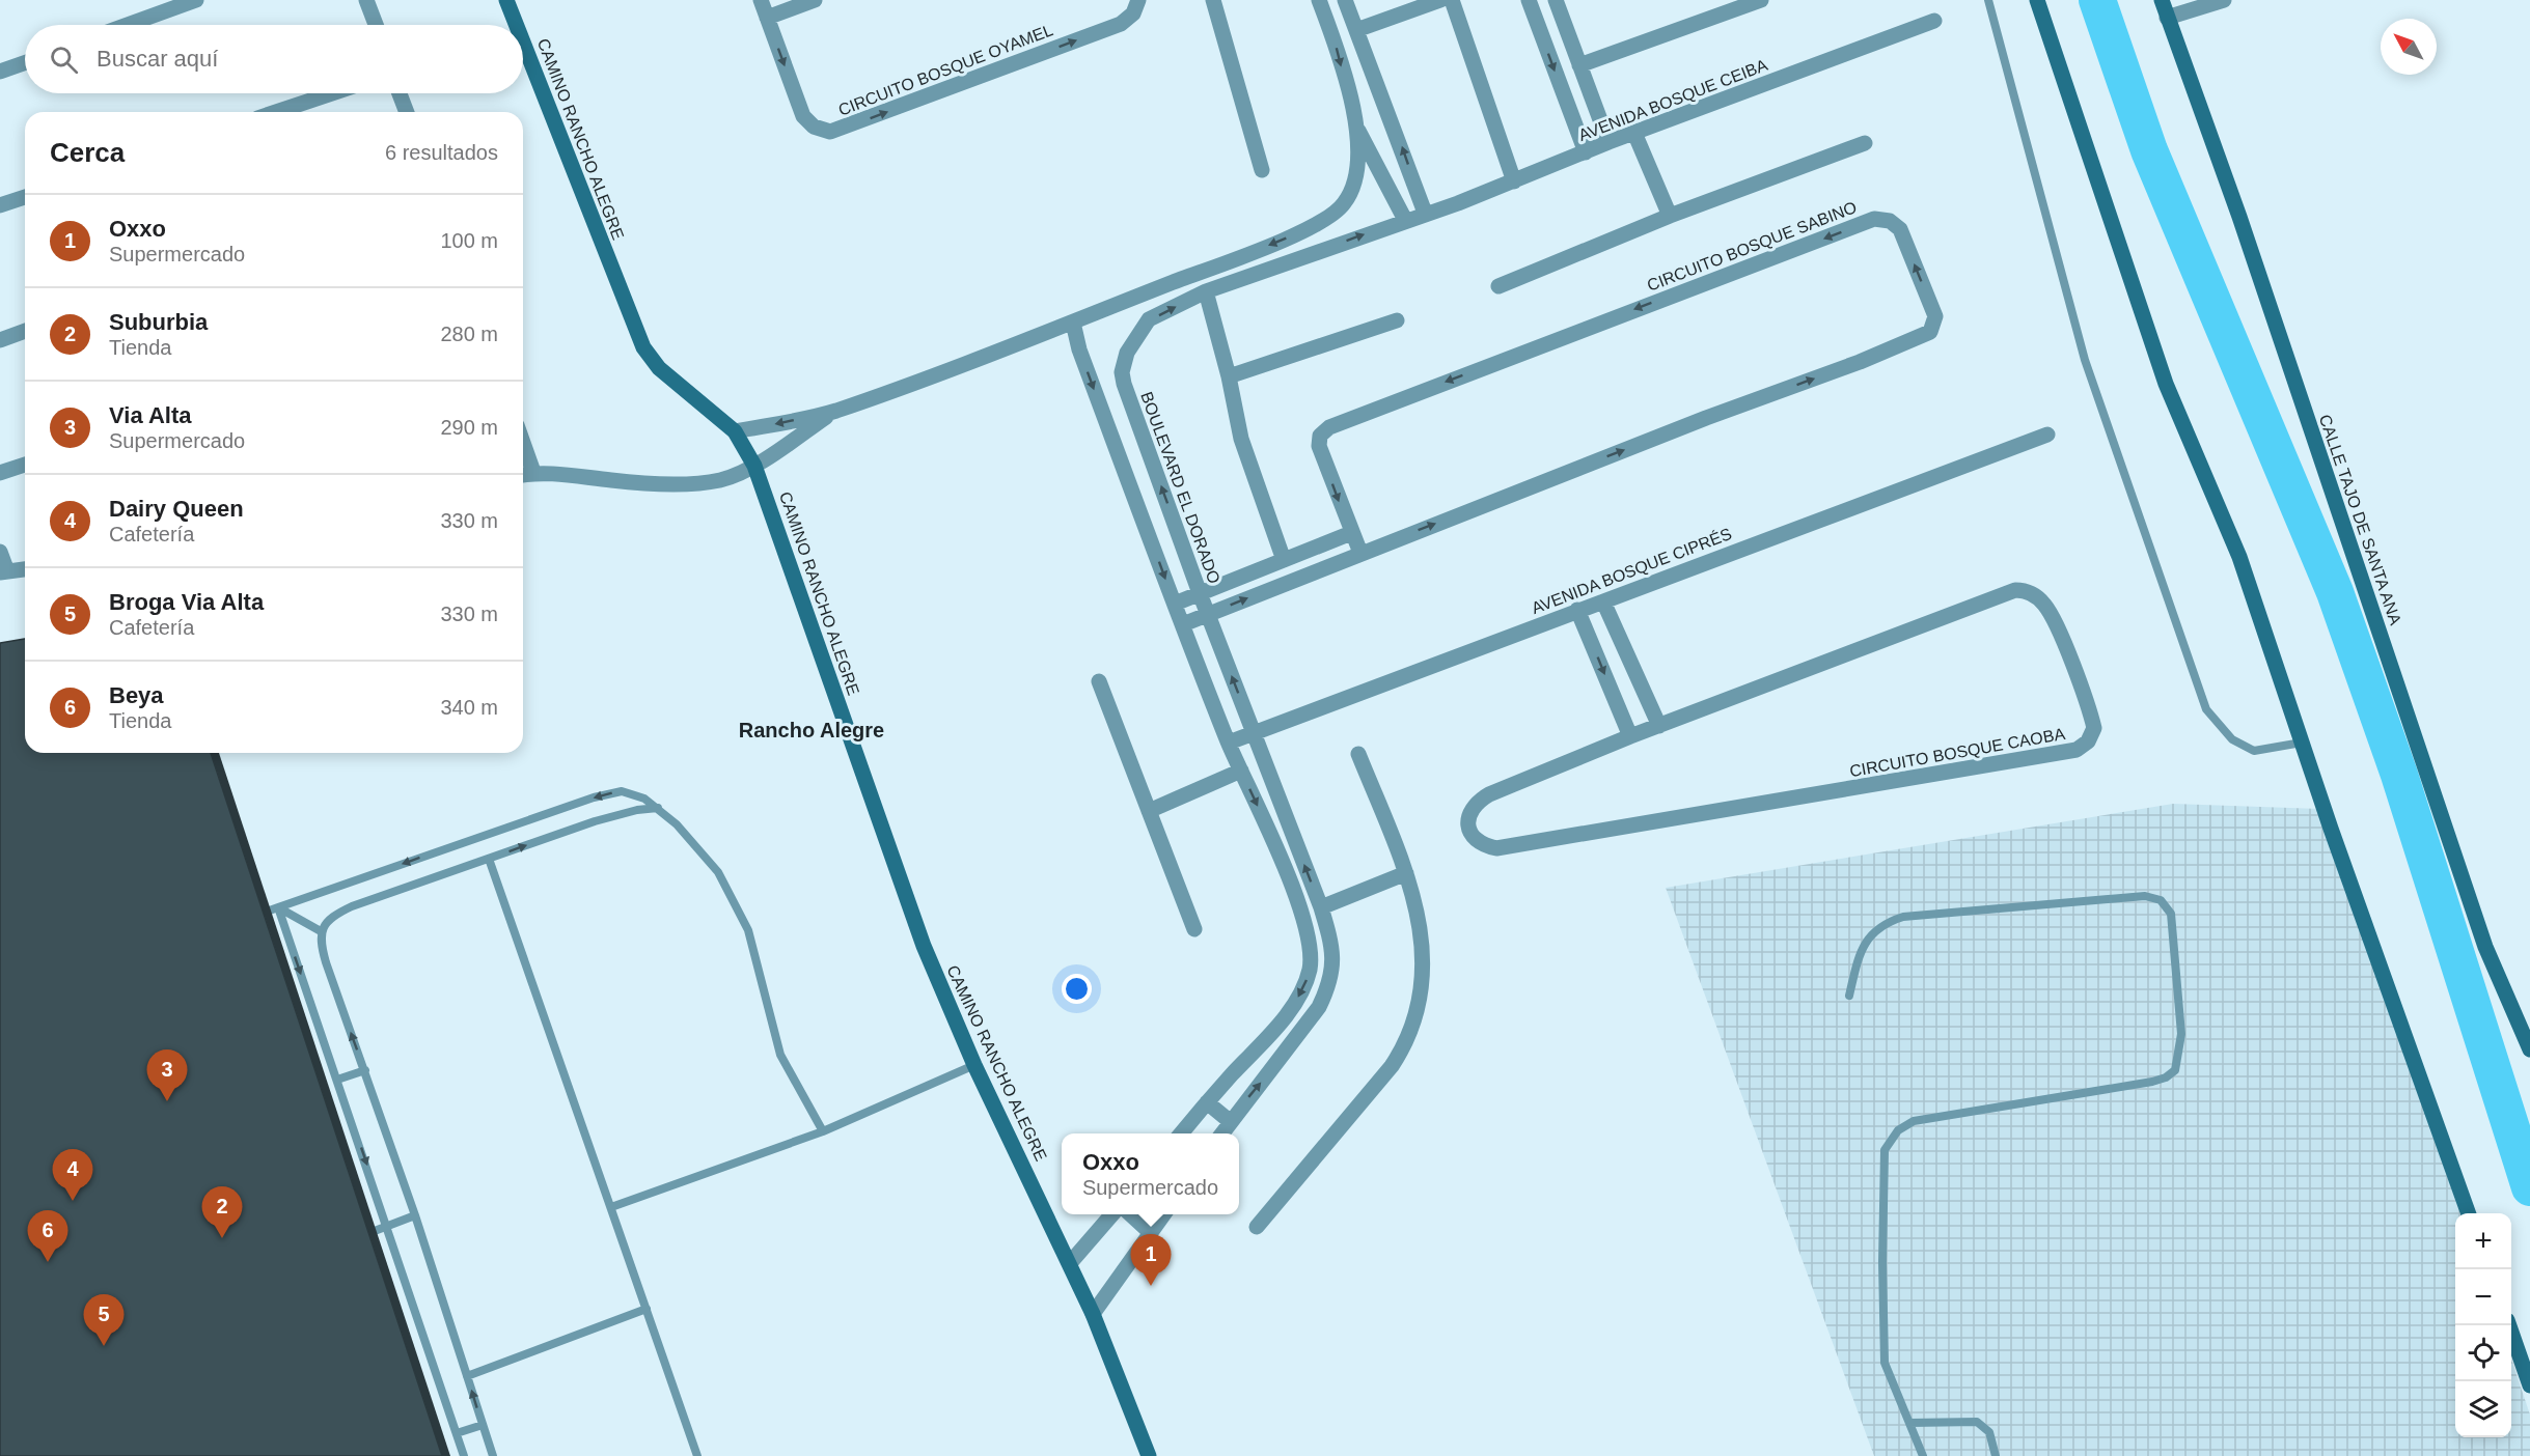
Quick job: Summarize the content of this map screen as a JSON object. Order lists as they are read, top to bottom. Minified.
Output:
{"streets":{"street":["CIRCUITO BOSQUE OYAMEL","AVENIDA BOSQUE CEIBA","CAMINO RANCHO ALEGRE","CIRCUITO BOSQUE SABINO","BOULEVARD EL DORADO","CALLE TAJO DE SANTA ANA","AVENIDA BOSQUE CIPRÉS","CIRCUITO BOSQUE CAOBA"]},"crossings":[["AVENIDA BOSQUE CEIBA","BOULEVARD EL DORADO"],["CIRCUITO BOSQUE SABINO","BOULEVARD EL DORADO"],["BOULEVARD EL DORADO","AVENIDA BOSQUE CIPRÉS"]],"districts":["Rancho Alegre"],"north":"top left","page":{"search":"Buscar aquí","heading":["Cerca","6 resultados"],"list":[{"mark":"1","name":"Oxxo","note":"Supermercado","value":"100 m"},{"mark":"2","name":"Suburbia","note":"Tienda","value":"280 m"},{"mark":"3","name":"Via Alta","note":"Supermercado","value":"290 m"},{"mark":"4","name":"Dairy Queen","note":"Cafetería","value":"330 m"},{"mark":"5","name":"Broga Via Alta","note":"Cafetería","value":"330 m"},{"mark":"6","name":"Beya","note":"Tienda","value":"340 m"}],"pins":["3","4","2","6","1","5"],"popup":["Oxxo","Supermercado"],"map_buttons":["+","−"]}}
